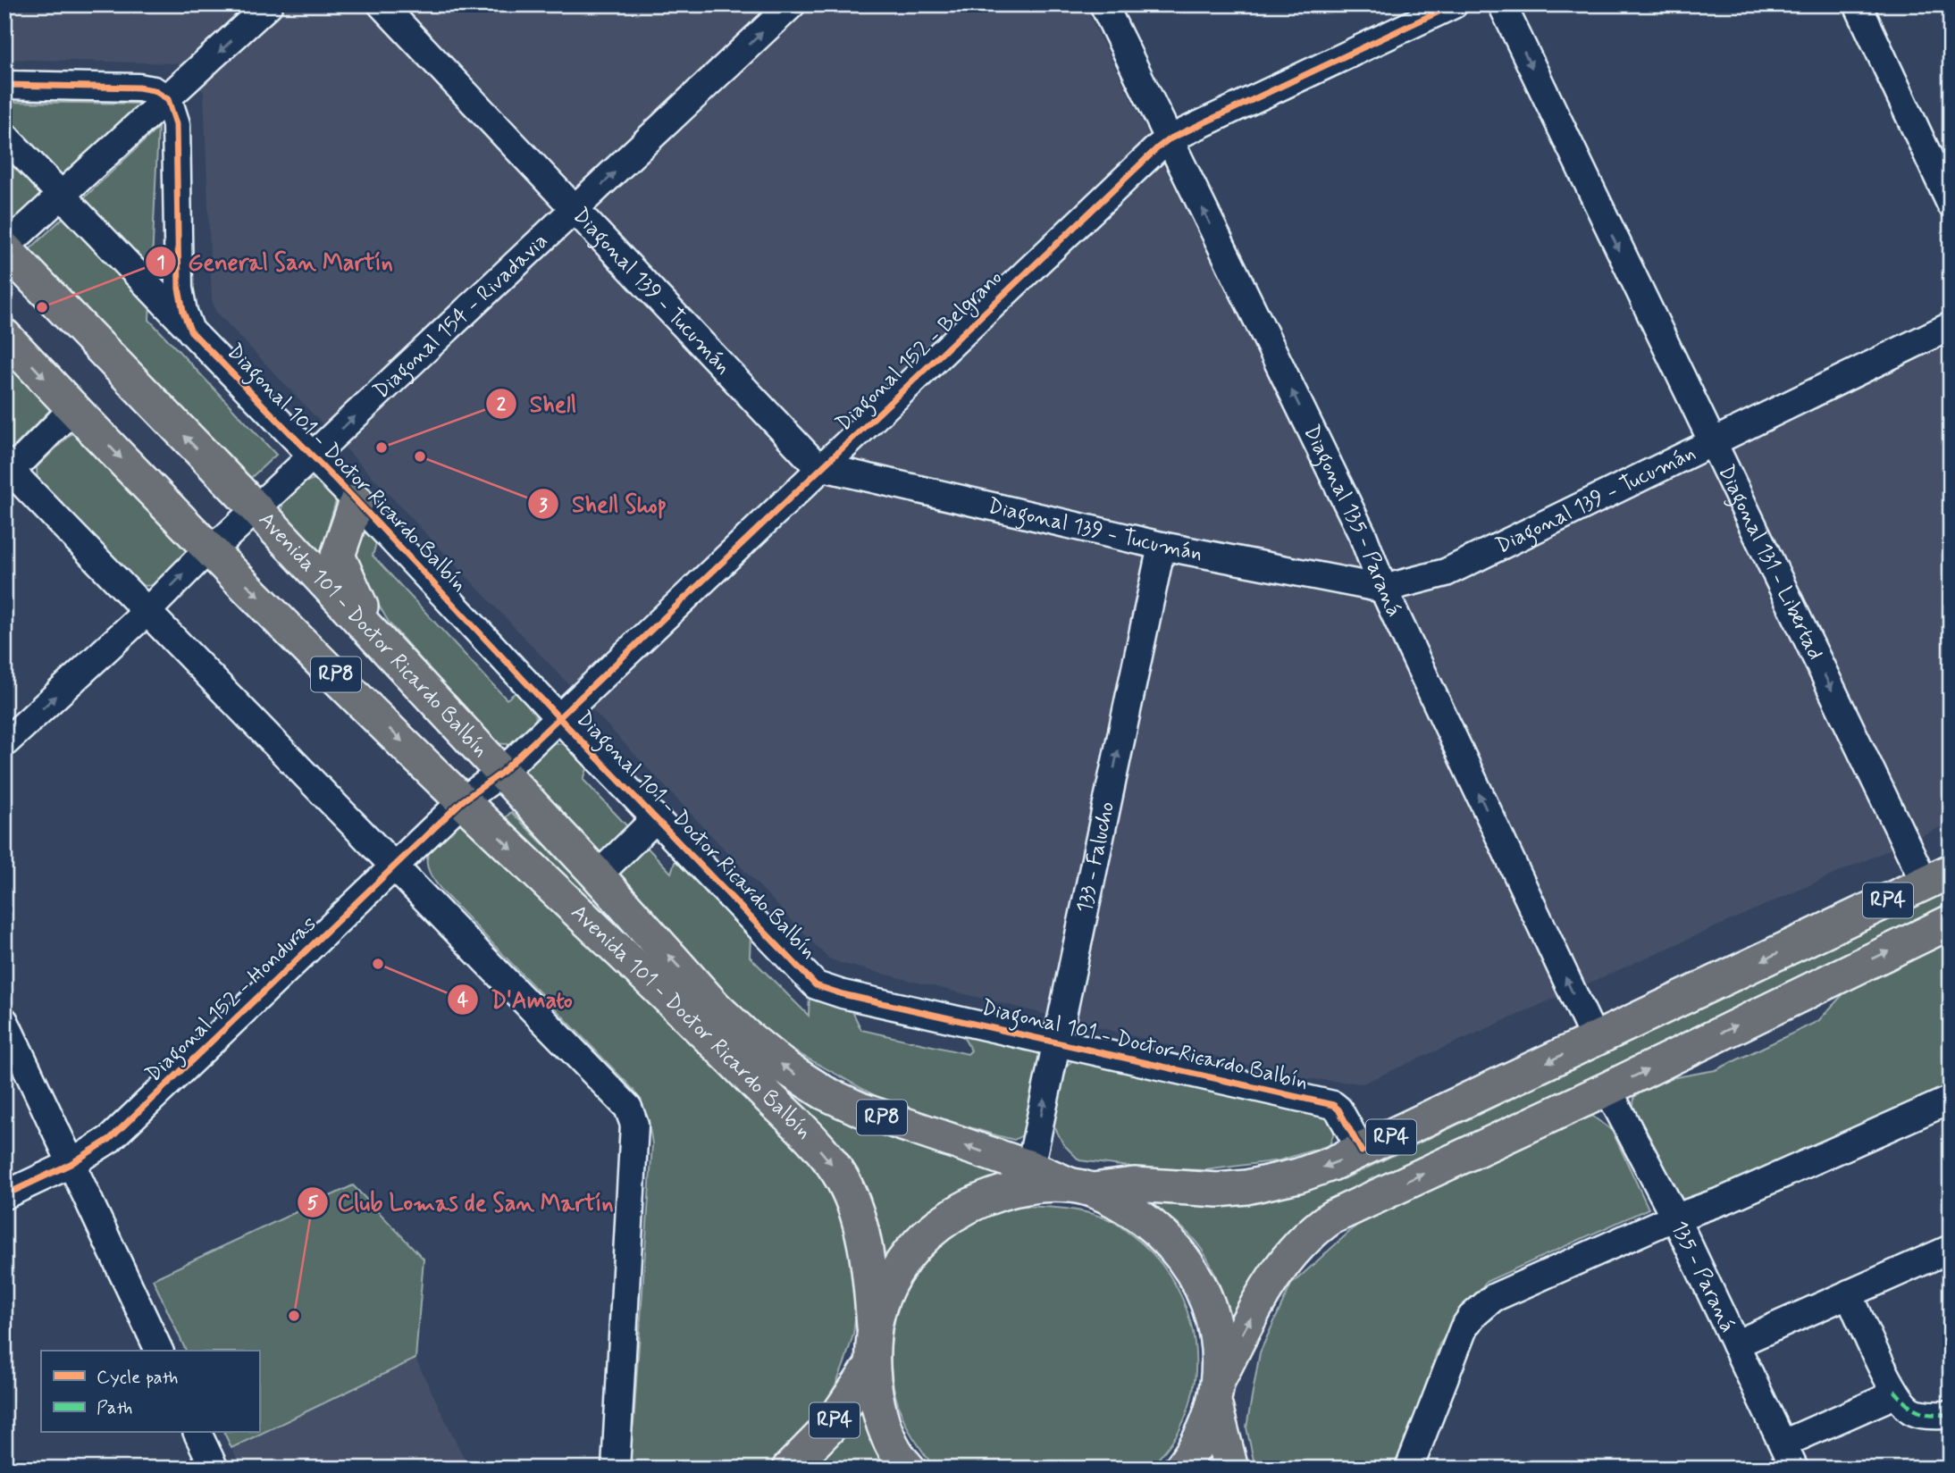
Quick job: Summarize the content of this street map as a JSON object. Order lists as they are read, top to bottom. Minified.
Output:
{"streets":{"main road":["Avenida 101 - Doctor Ricardo Balbín","RP8","RP4"],"street":["Diagonal 139 - Tucumán","Diagonal 154 - Rivadavia","Diagonal 152 - Belgrano","Diagonal 101 - Doctor Ricardo Balbín","Diagonal 135 - Paraná","Diagonal 131 - Libertad","133 - Falucho","Diagonal 152 - Honduras","135 - Paraná"]},"crossings":[["Diagonal 139 - Tucumán","Diagonal 154 - Rivadavia"],["Diagonal 139 - Tucumán","Diagonal 152 - Belgrano"],["Diagonal 139 - Tucumán","Diagonal 135 - Paraná"],["Diagonal 139 - Tucumán","Diagonal 131 - Libertad"],["Diagonal 139 - Tucumán","133 - Falucho"],["Diagonal 154 - Rivadavia","Diagonal 101 - Doctor Ricardo Balbín"],["Diagonal 154 - Rivadavia","Avenida 101 - Doctor Ricardo Balbín"],["Diagonal 152 - Belgrano","Diagonal 101 - Doctor Ricardo Balbín"],["Diagonal 152 - Belgrano","Diagonal 135 - Paraná"],["Diagonal 152 - Belgrano","Avenida 101 - Doctor Ricardo Balbín"],["Diagonal 152 - Belgrano","Diagonal 152 - Honduras"],["Diagonal 101 - Doctor Ricardo Balbín","133 - Falucho"],["Diagonal 101 - Doctor Ricardo Balbín","RP4"],["Diagonal 135 - Paraná","RP4"],["Diagonal 131 - Libertad","RP4"],["Avenida 101 - Doctor Ricardo Balbín","133 - Falucho"],["Avenida 101 - Doctor Ricardo Balbín","RP4"],["Avenida 101 - Doctor Ricardo Balbín","Diagonal 152 - Honduras"],["RP4","135 - Paraná"]],"one_way":["Diagonal 154 - Rivadavia","Diagonal 135 - Paraná","Diagonal 131 - Libertad","133 - Falucho"],"places":["General San Martín","Shell","Shell Shop","D'Amato","Club Lomas de San Martín"],"legend":["Cycle path","Path"]}
